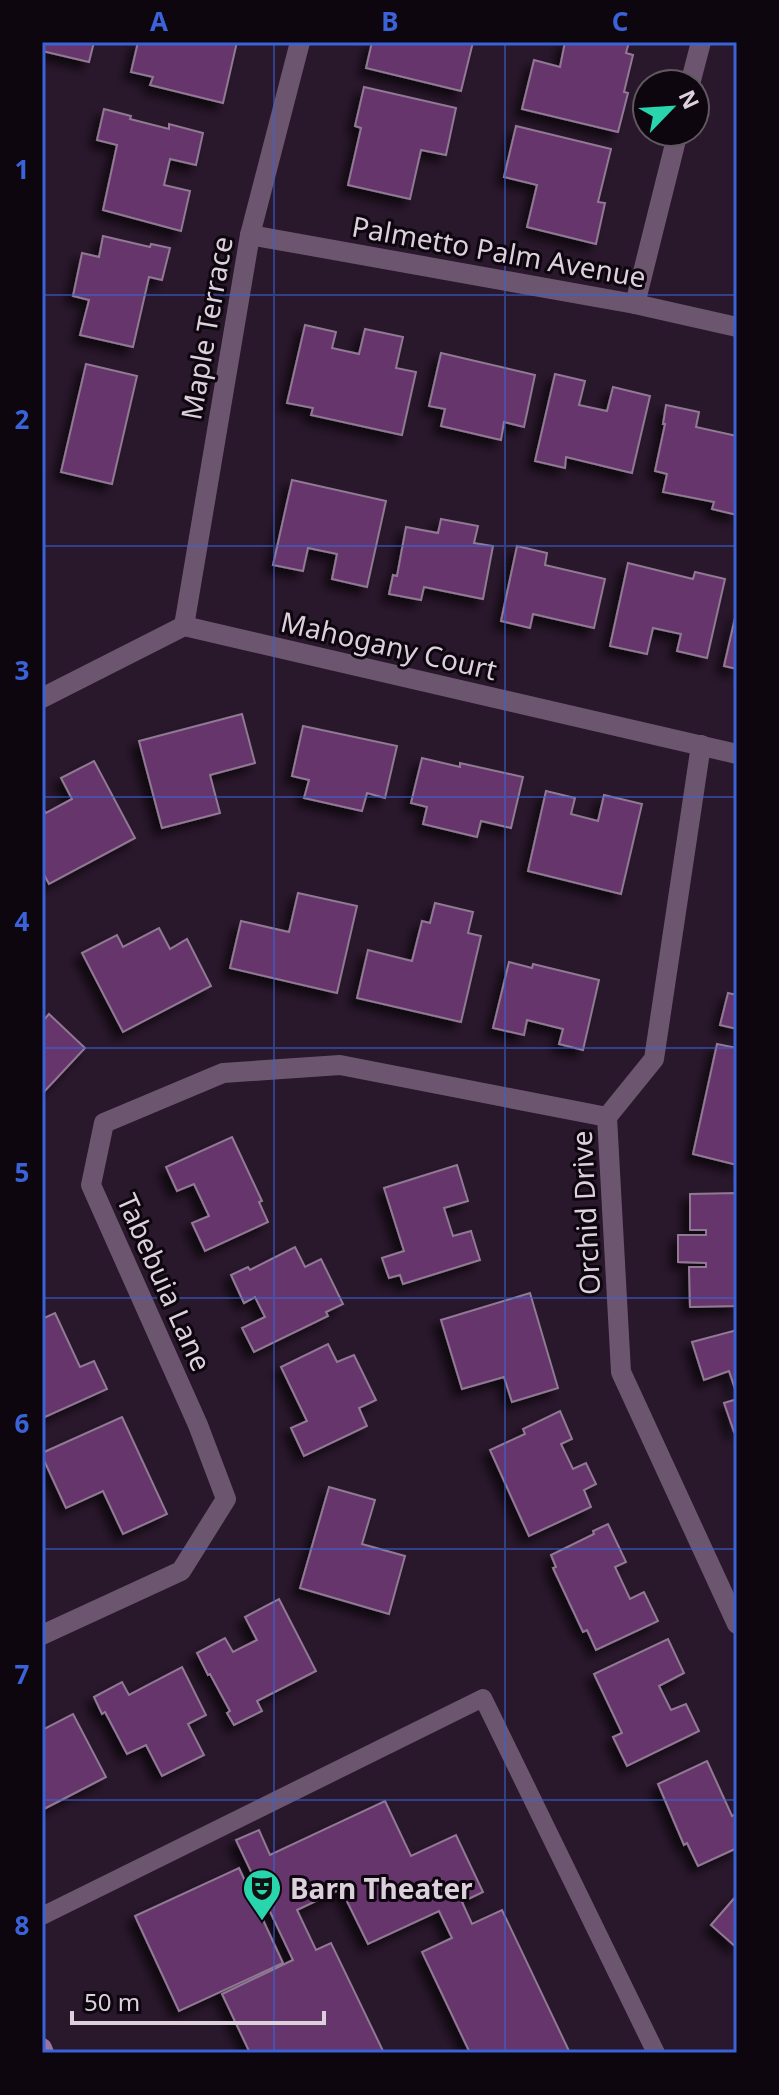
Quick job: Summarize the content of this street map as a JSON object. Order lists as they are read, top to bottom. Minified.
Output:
{"streets":{"street":["Palmetto Palm Avenue","Maple Terrace","Mahogany Court","Orchid Drive","Tabebuia Lane"]},"crossings":[["Palmetto Palm Avenue","Maple Terrace"],["Maple Terrace","Mahogany Court"],["Mahogany Court","Orchid Drive"],["Orchid Drive","Tabebuia Lane"]],"places":{"theatre":["Barn Theater"]},"scale_bar":"50 m","north":"top right","grid":{"columns":["A","B","C"],"rows":["1","2","3","4","5","6","7","8"]}}
